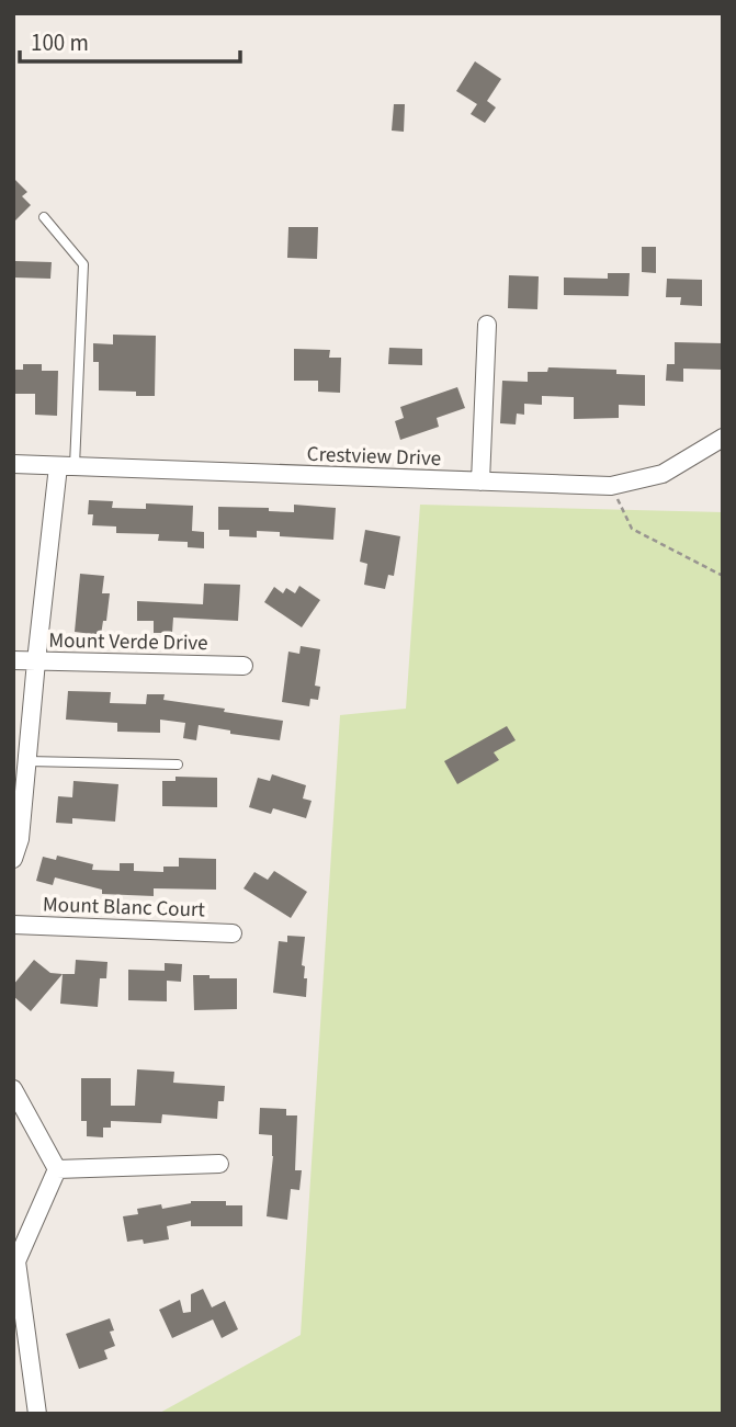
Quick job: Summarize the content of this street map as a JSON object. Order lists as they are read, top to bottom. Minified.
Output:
{"streets":{"street":["Crestview Drive","Mount Verde Drive","Mount Blanc Court"]},"scale_bar":"100 m"}
